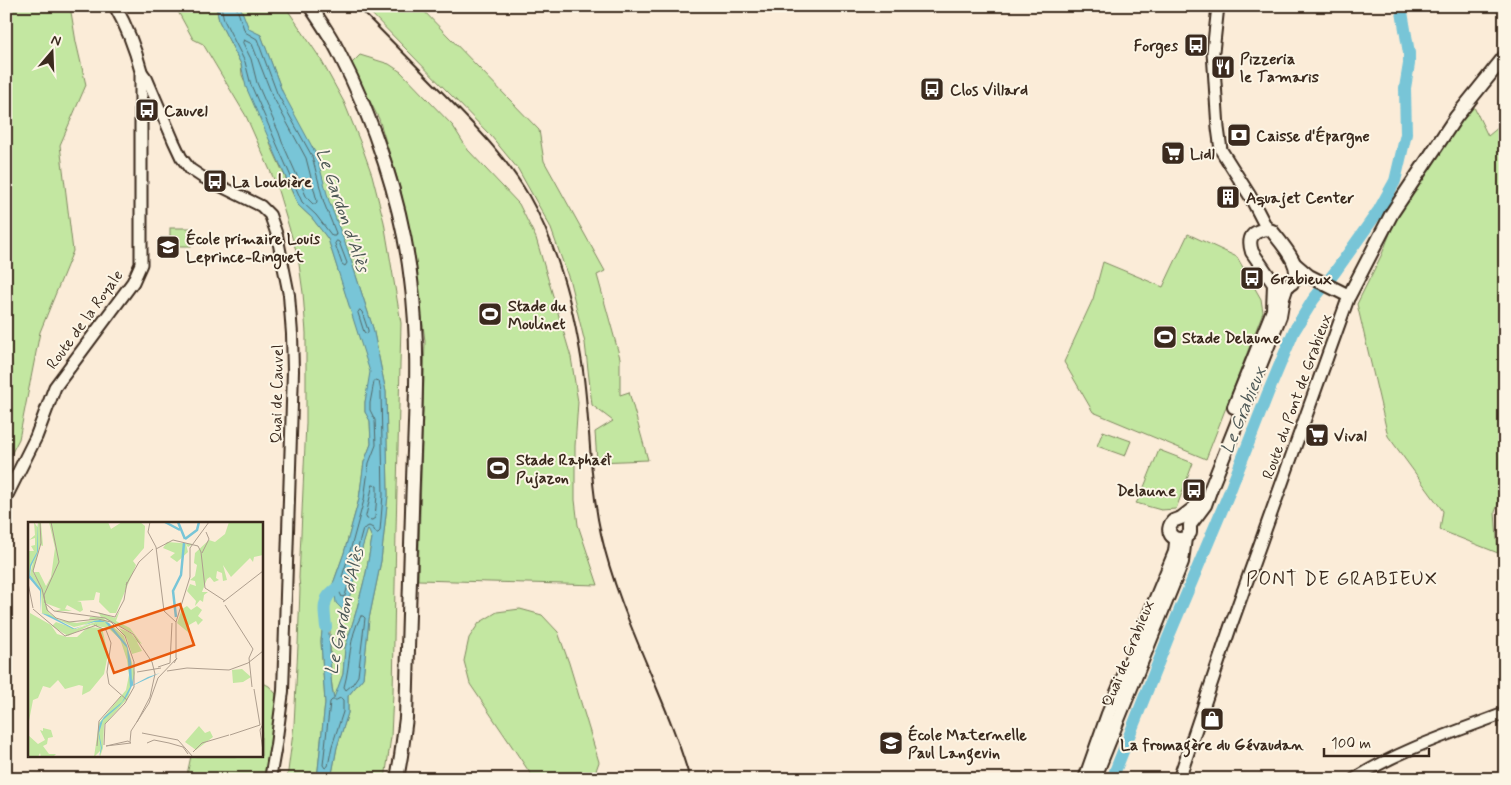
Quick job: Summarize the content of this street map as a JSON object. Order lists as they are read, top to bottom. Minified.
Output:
{"streets":{"main road":["Route de la Royale","Route du Pont de Grabieux","Quai de Grabieux"],"street":["Quai de Cauvel"]},"crossings":[["Route de la Royale","Quai de Cauvel"]],"districts":["PONT DE GRABIEUX"],"water":["Le Gardon d'Alès","Le Grabieux"],"places":{"bus stop":["Forges","Clos Villard","Cauvel","La Loubière","Grabieux","Delaune"],"restaurant":["Pizzeria le Tamaris"],"bank":["Caisse d'Épargne"],"supermarket":["Lidl","Vival"],"building":["Aquajet Center"],"school or university":["École primaire Louis Leprince-Ringuet","École Maternelle Paul Langevin"],"sports":["Stade du Moulinet","Stade Delaune","Stade Raphaël Pujazon"],"shop":["La fromagère du Gévaudan"]},"scale_bar":"100 m","north":"top"}
